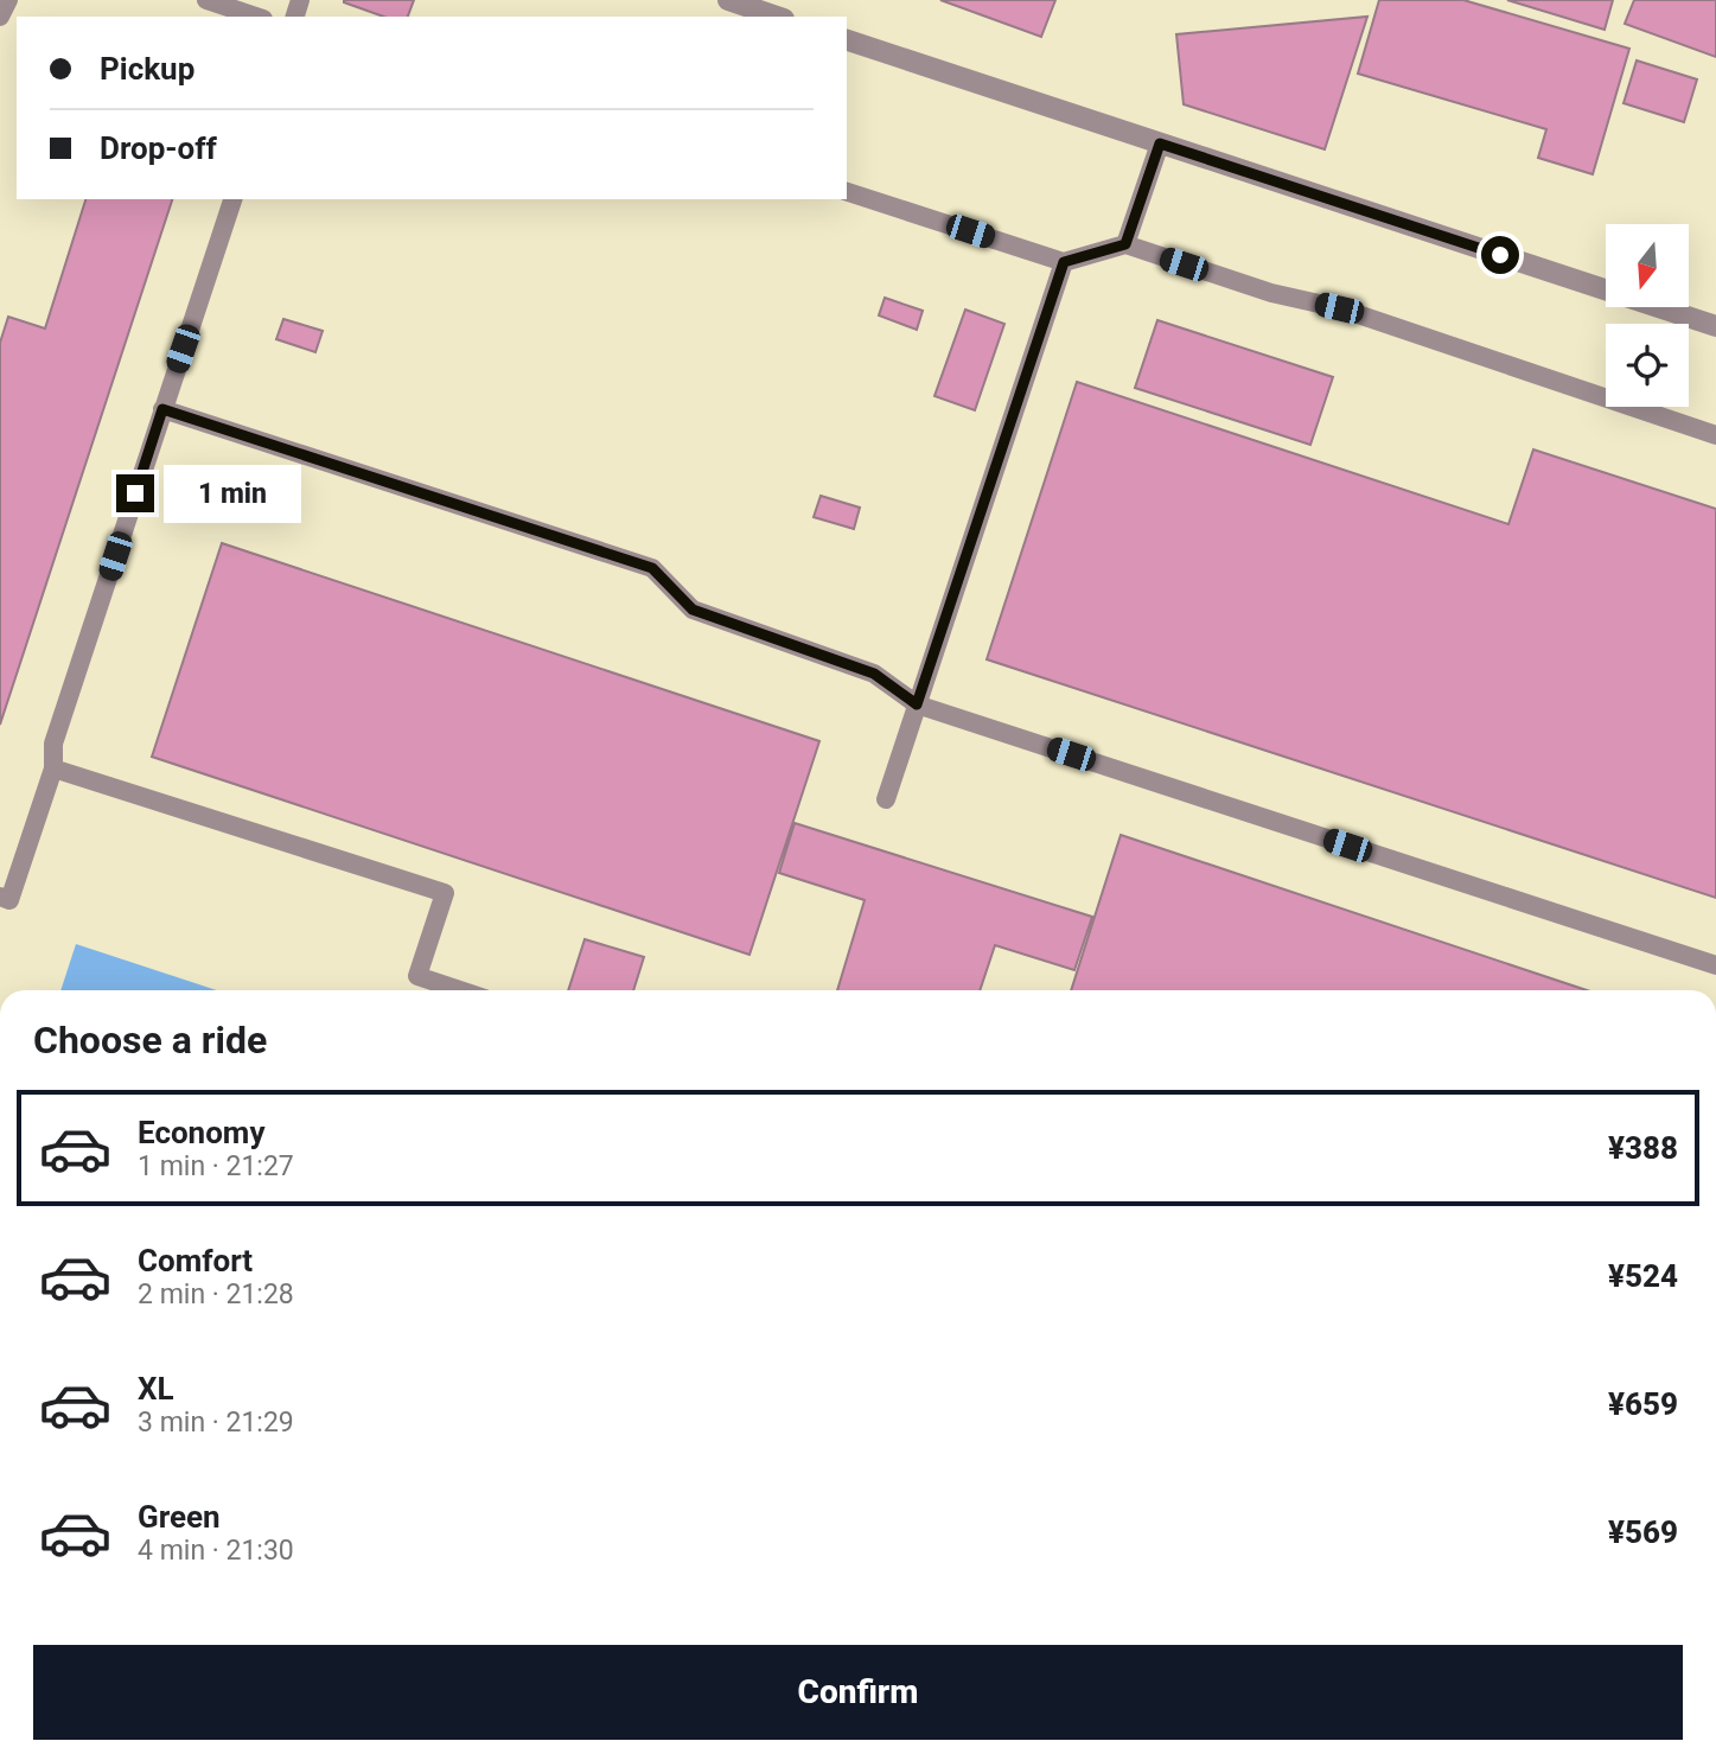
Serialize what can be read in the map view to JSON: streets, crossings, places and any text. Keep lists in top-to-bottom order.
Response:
{
  "north": "bottom",
  "page": {
    "banner": ["Pickup", "Drop-off"],
    "bubble": "1 min",
    "heading": "Choose a ride",
    "list": [
      {
        "name": "Economy",
        "note": "1 min · 21:27",
        "value": "¥388"
      },
      {
        "name": "Comfort",
        "note": "2 min · 21:28",
        "value": "¥524"
      },
      {
        "name": "XL",
        "note": "3 min · 21:29",
        "value": "¥659"
      },
      {
        "name": "Green",
        "note": "4 min · 21:30",
        "value": "¥569"
      }
    ],
    "buttons": "Confirm"
  }
}
